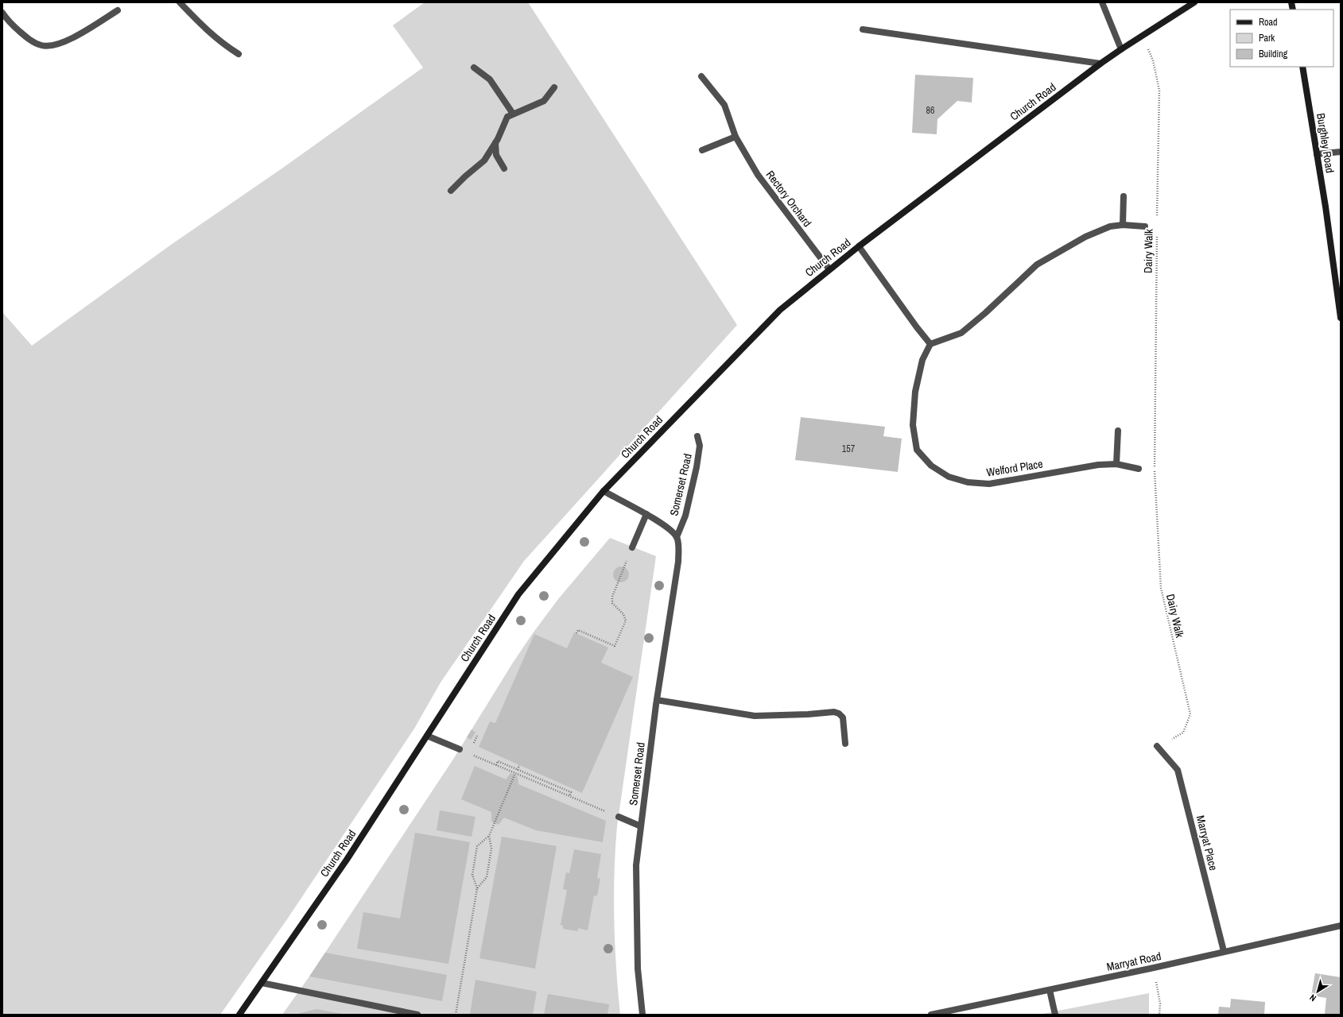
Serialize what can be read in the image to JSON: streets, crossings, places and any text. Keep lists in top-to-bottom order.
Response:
{
  "streets": {
    "street": [
      "Church Road",
      "Burghley Road",
      "Rectory Orchard",
      "Welford Place",
      "Somerset Road",
      "Marryat Place",
      "Marryat Road"
    ],
    "path": ["Dairy Walk"]
  },
  "crossings": [
    ["Church Road", "Rectory Orchard"],
    ["Church Road", "Dairy Walk"],
    ["Church Road", "Somerset Road"],
    ["Dairy Walk", "Marryat Place"],
    ["Marryat Place", "Marryat Road"]
  ],
  "house_numbers": ["86", "157"],
  "legend": ["Road", "Park", "Building"],
  "north": "bottom left"
}
